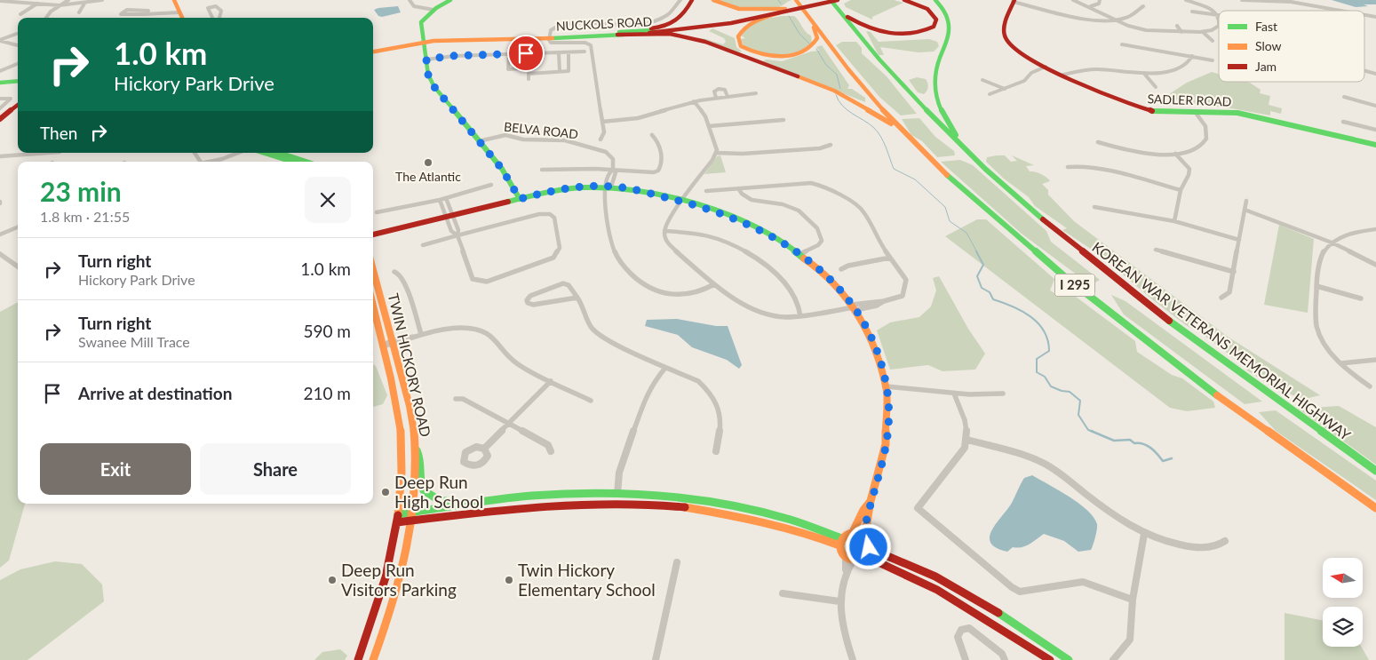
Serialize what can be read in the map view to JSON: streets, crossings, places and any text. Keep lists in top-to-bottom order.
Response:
{
  "streets": {
    "main road": [
      "NUCKOLS ROAD",
      "SADLER ROAD",
      "I 295",
      "KOREAN WAR VETERANS MEMORIAL HIGHWAY",
      "TWIN HICKORY ROAD"
    ],
    "street": ["BELVA ROAD"]
  },
  "places": [
    "The Atlantic",
    "Deep Run High School",
    "Deep Run Visitors Parking",
    "Twin Hickory Elementary School"
  ],
  "legend": ["Fast", "Slow", "Jam"],
  "north": "left",
  "page": {
    "turn": ["1.0 km", "Hickory Park Drive"],
    "then": "Then",
    "heading": ["23 min", "1.8 km · 21:55"],
    "list": [
      {
        "name": "Turn right",
        "note": "Hickory Park Drive",
        "value": "1.0 km"
      },
      {
        "name": "Turn right",
        "note": "Swanee Mill Trace",
        "value": "590 m"
      },
      {
        "name": "Arrive at destination",
        "value": "210 m"
      }
    ],
    "buttons": ["Exit", "Share"]
  }
}
